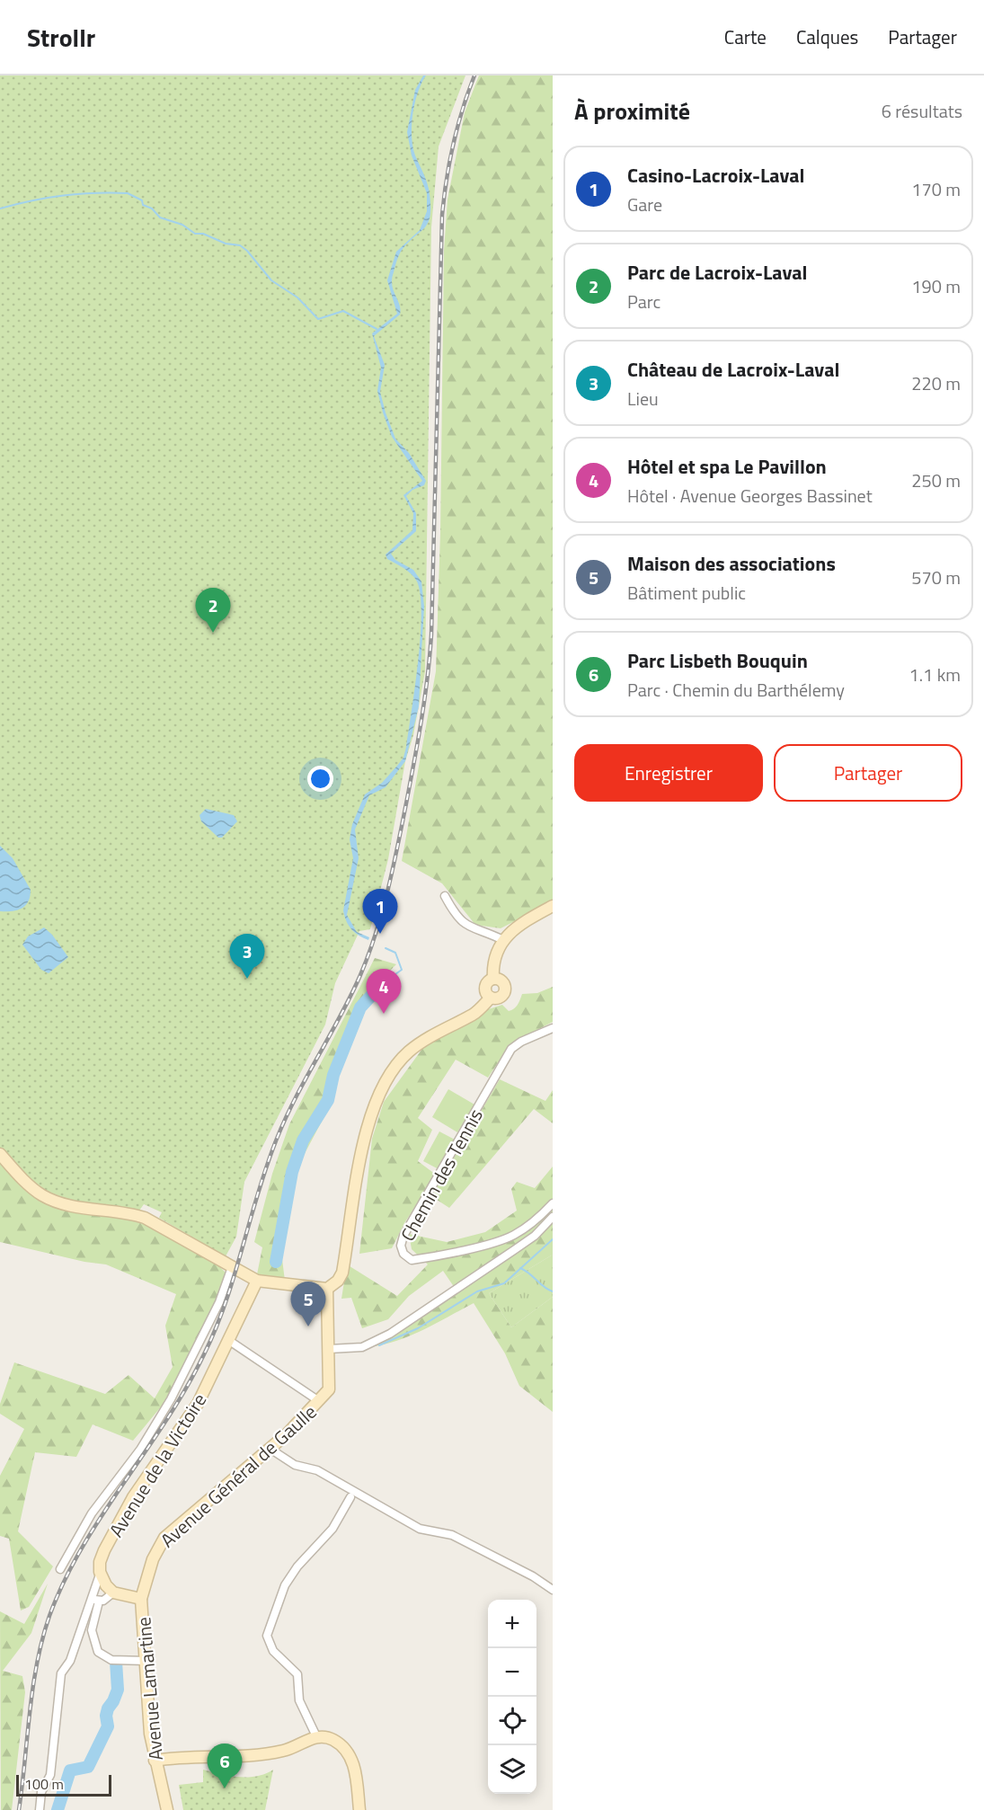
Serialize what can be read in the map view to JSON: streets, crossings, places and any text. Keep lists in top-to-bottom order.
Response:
{
  "streets": {
    "street": [
      "Chemin des Tennis",
      "Avenue de la Victoire",
      "Avenue Général de Gaulle",
      "Avenue Lamartine"
    ]
  },
  "crossings": [
    ["Avenue Général de Gaulle", "Avenue Lamartine"]
  ],
  "scale_bar": "100 m",
  "page": {
    "header": "Strollr",
    "nav": ["Carte", "Calques", "Partager"],
    "heading": ["À proximité", "6 résultats"],
    "list": [
      {
        "mark": "1",
        "name": "Casino-Lacroix-Laval",
        "note": "Gare",
        "value": "170 m"
      },
      {
        "mark": "2",
        "name": "Parc de Lacroix-Laval",
        "note": "Parc",
        "value": "190 m"
      },
      {
        "mark": "3",
        "name": "Château de Lacroix-Laval",
        "note": "Lieu",
        "value": "220 m"
      },
      {
        "mark": "4",
        "name": "Hôtel et spa Le Pavillon",
        "note": "Hôtel · Avenue Georges Bassinet",
        "value": "250 m"
      },
      {
        "mark": "5",
        "name": "Maison des associations",
        "note": "Bâtiment public",
        "value": "570 m"
      },
      {
        "mark": "6",
        "name": "Parc Lisbeth Bouquin",
        "note": "Parc · Chemin du Barthélemy",
        "value": "1.1 km"
      }
    ],
    "pins": [
      "2",
      "1",
      "3",
      "4",
      "5",
      "6"
    ],
    "buttons": ["Enregistrer", "Partager"],
    "map_buttons": ["+", "−"],
    "scale": "100 m"
  }
}
